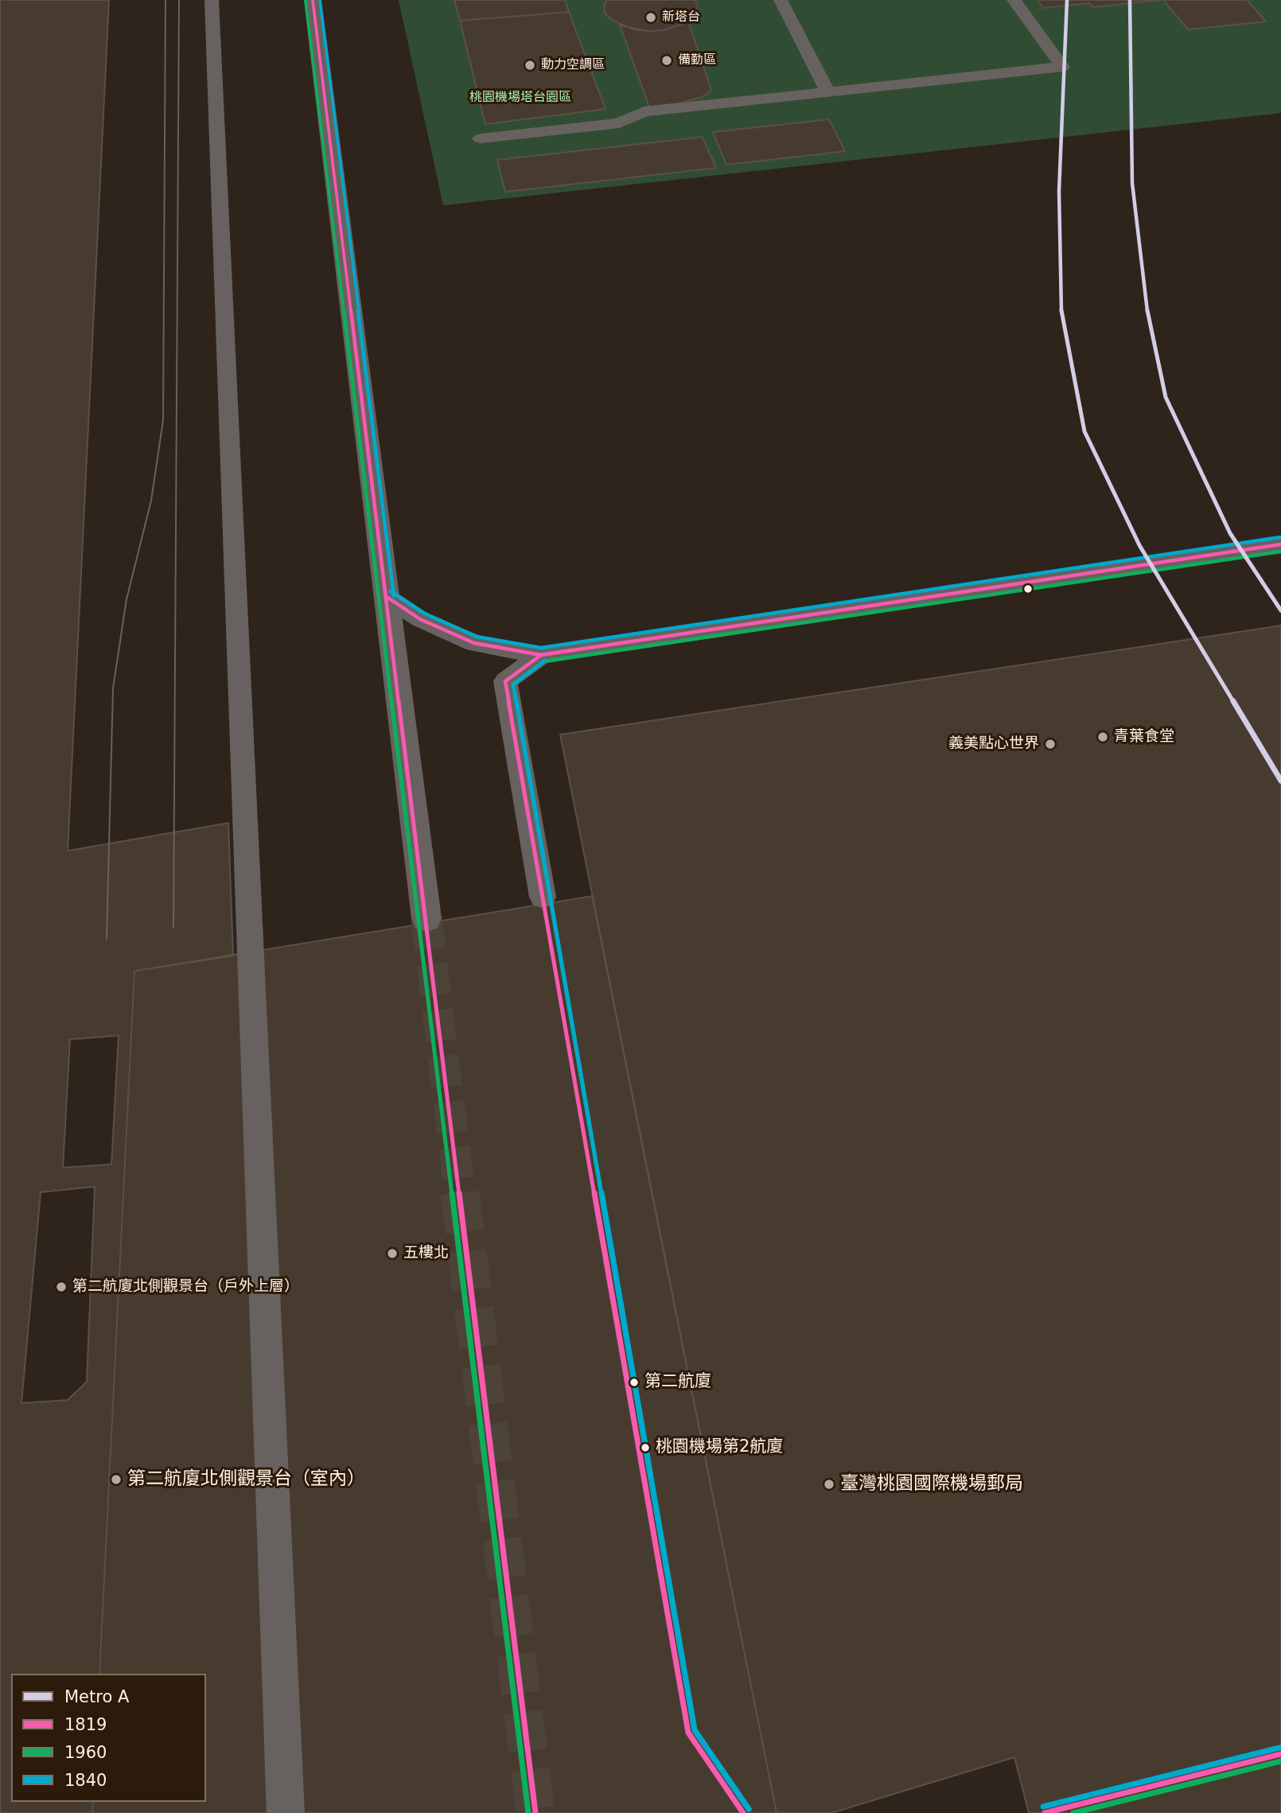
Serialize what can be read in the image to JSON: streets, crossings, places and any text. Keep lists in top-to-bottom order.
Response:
{
  "parks": ["桃園機場塔台園區"],
  "places": [
    "新塔台",
    "備勤區",
    "動力空調區",
    "青葉食堂",
    "義美點心世界",
    "五樓北",
    "第二航廈北側觀景台（戶外上層）",
    "第二航廈",
    "桃園機場第2航廈",
    "第二航廈北側觀景台（室內）",
    "臺灣桃園國際機場郵局"
  ],
  "lines": [
    "metro line A",
    "transit line 1819",
    "transit line 1840",
    "transit line 1960"
  ],
  "legend": [
    "Metro A",
    "1819",
    "1960",
    "1840"
  ]
}
